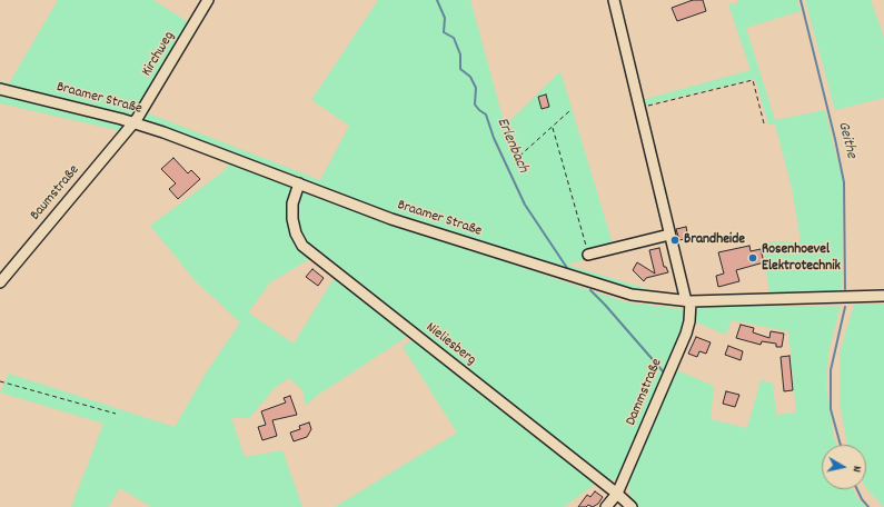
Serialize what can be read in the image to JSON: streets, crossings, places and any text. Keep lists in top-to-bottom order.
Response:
{
  "streets": {
    "street": [
      "Kirchweg",
      "Braamer Straße",
      "Baumstraße",
      "Nieliesberg",
      "Dammstraße"
    ]
  },
  "crossings": [
    ["Kirchweg", "Braamer Straße"],
    ["Kirchweg", "Baumstraße"],
    ["Braamer Straße", "Baumstraße"],
    ["Braamer Straße", "Nieliesberg"],
    ["Braamer Straße", "Dammstraße"],
    ["Nieliesberg", "Dammstraße"]
  ],
  "water": ["Geithe", "Erlenbach"],
  "places": ["Brandheide", "Rosenhoevel Elektrotechnik"],
  "north": "right"
}
